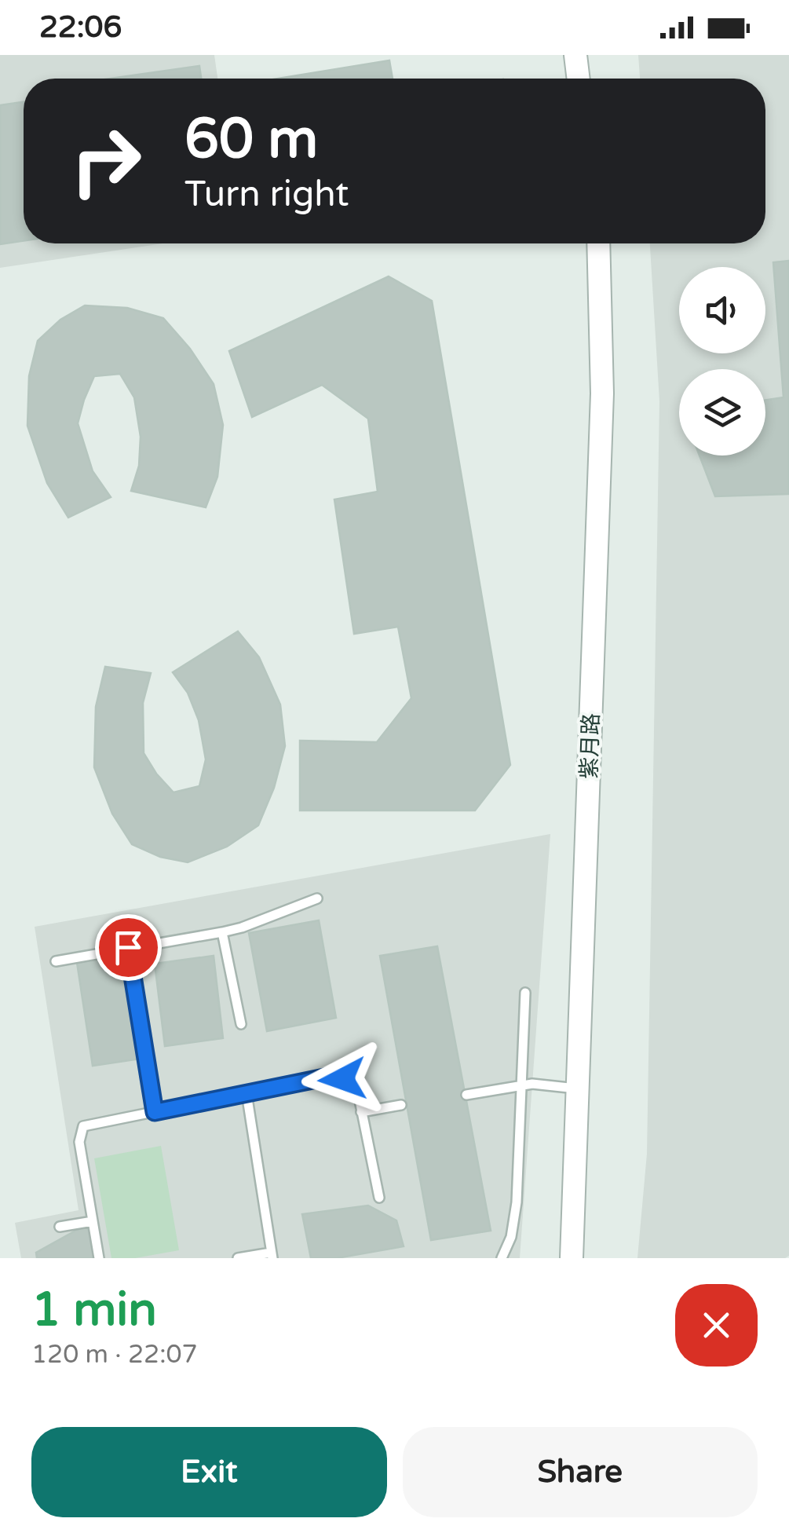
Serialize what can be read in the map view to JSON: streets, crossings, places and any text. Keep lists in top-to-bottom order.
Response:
{
  "streets": {
    "street": ["紫月路"]
  },
  "page": {
    "status": "22:06",
    "turn": ["60 m", "Turn right"],
    "heading": ["1 min", "120 m · 22:07"],
    "buttons": ["Exit", "Share"]
  }
}
